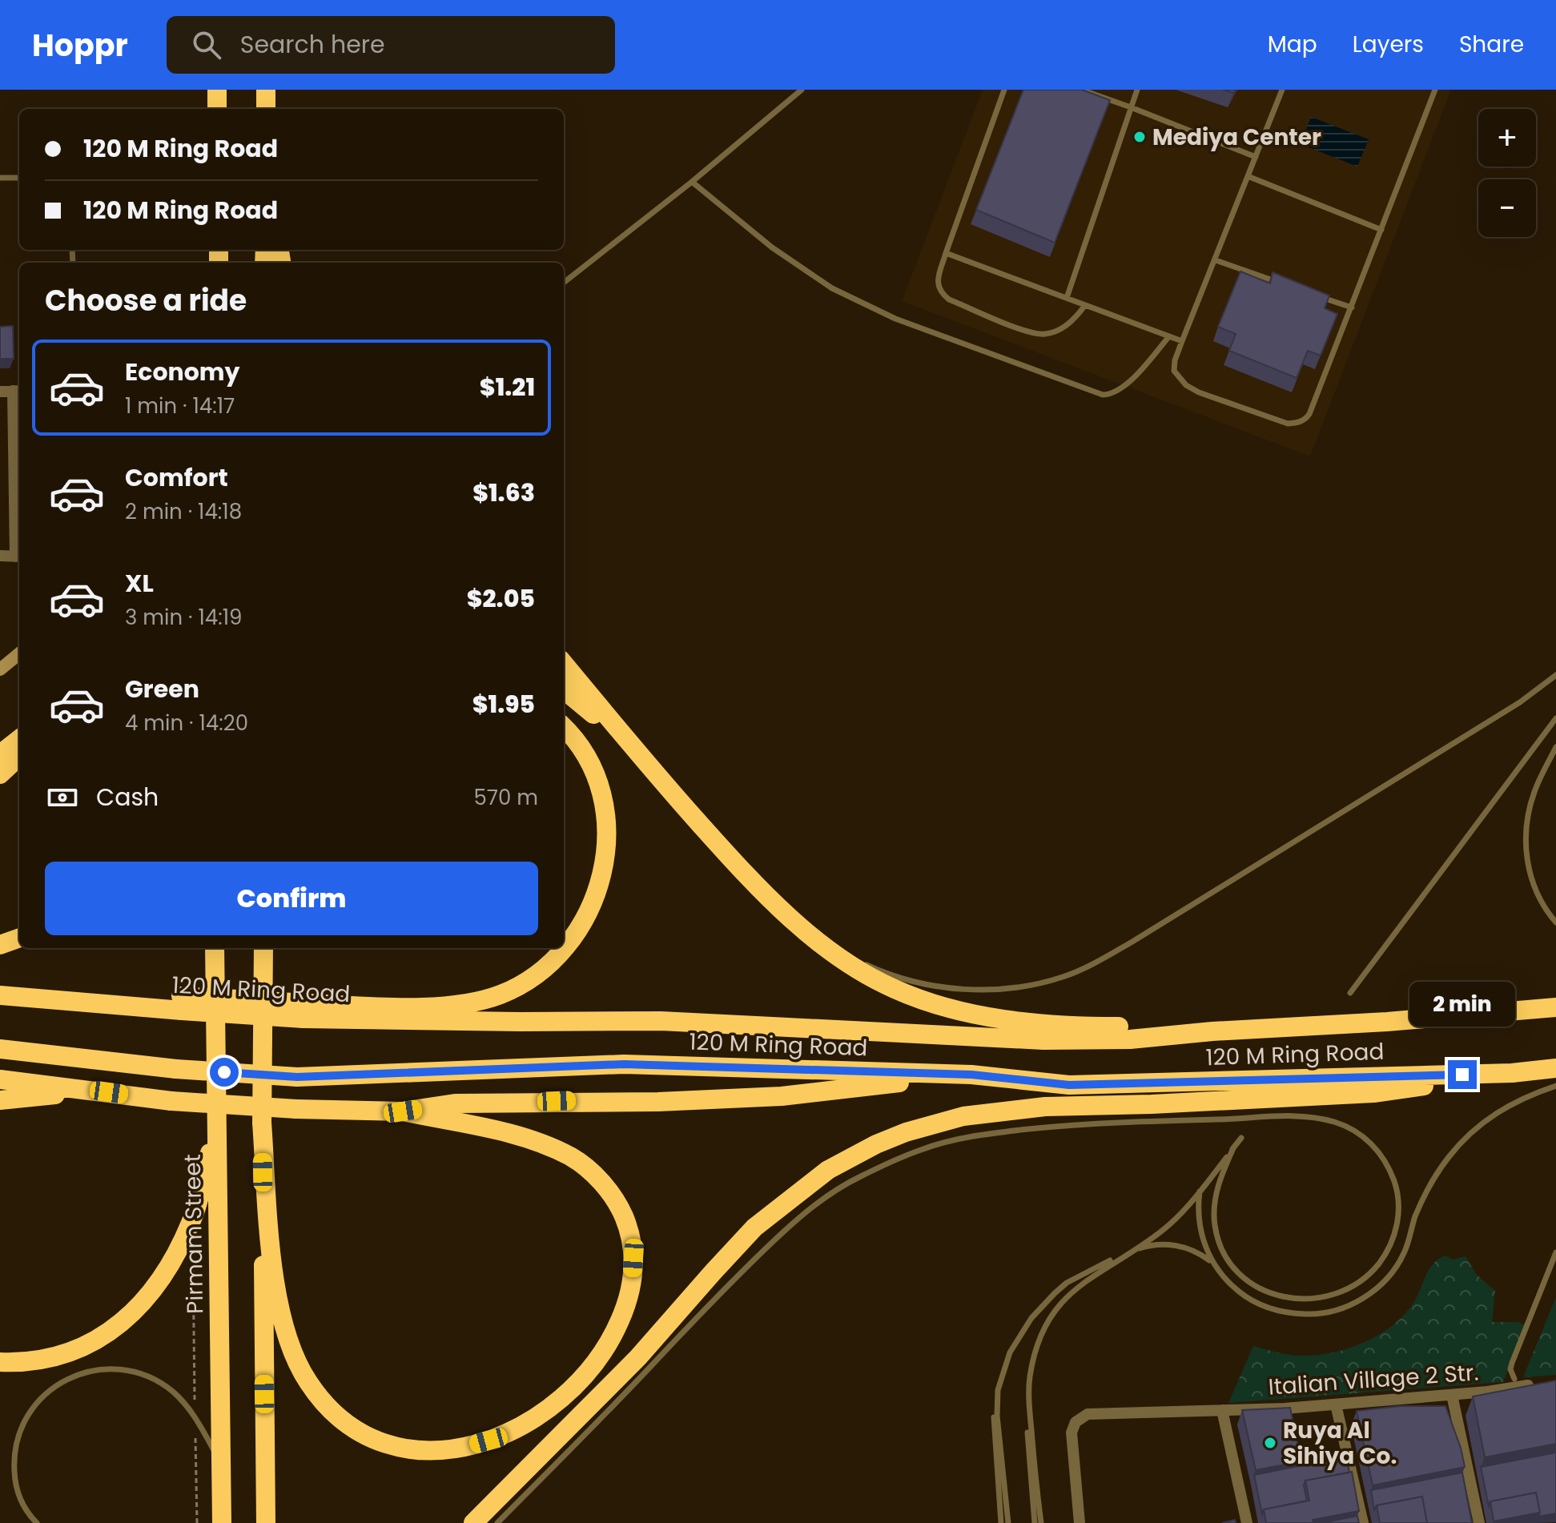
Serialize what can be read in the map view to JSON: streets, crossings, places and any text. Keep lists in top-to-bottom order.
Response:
{
  "streets": {
    "highway": ["120 M Ring Road", "Pirmam Street"],
    "street": ["Italian Village 2 Str."]
  },
  "places": ["Mediya Center", "Ruya Al Sihiya Co."],
  "page": {
    "header": "Hoppr",
    "search": "Search here",
    "nav": ["Map", "Layers", "Share"],
    "map_buttons": ["+", "−"],
    "banner": ["120 M Ring Road", "120 M Ring Road"],
    "heading": "Choose a ride",
    "list": [
      {
        "name": "Economy",
        "note": "1 min · 14:17",
        "value": "$1.21"
      },
      {
        "name": "Comfort",
        "note": "2 min · 14:18",
        "value": "$1.63"
      },
      {
        "name": "XL",
        "note": "3 min · 14:19",
        "value": "$2.05"
      },
      {
        "name": "Green",
        "note": "4 min · 14:20",
        "value": "$1.95"
      }
    ],
    "pay": ["Cash", "570 m"],
    "buttons": "Confirm",
    "bubble": "2 min"
  }
}
